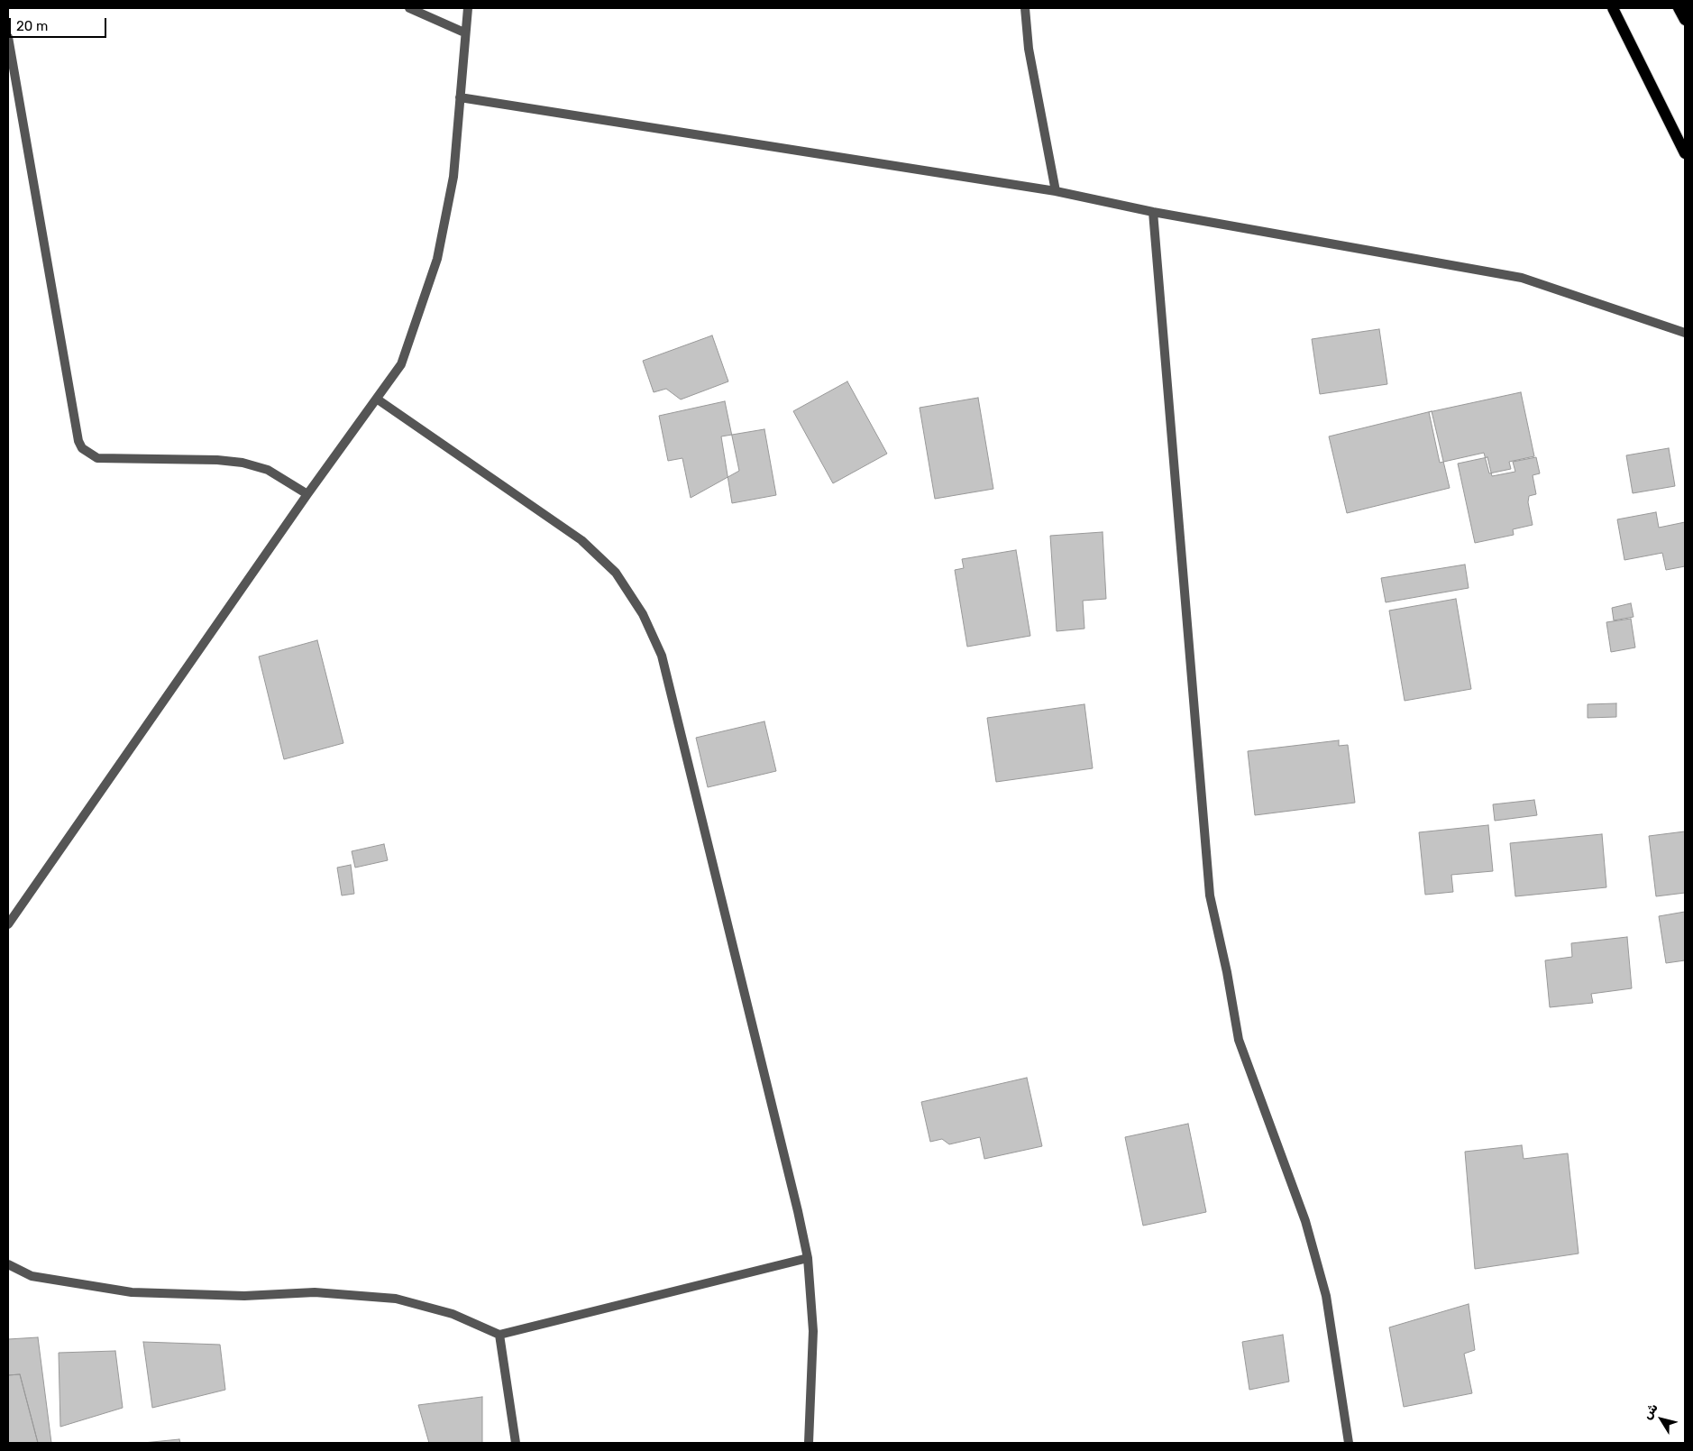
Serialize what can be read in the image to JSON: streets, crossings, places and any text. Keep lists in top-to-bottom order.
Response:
{
  "scale_bar": "20 m",
  "north": "top left"
}
